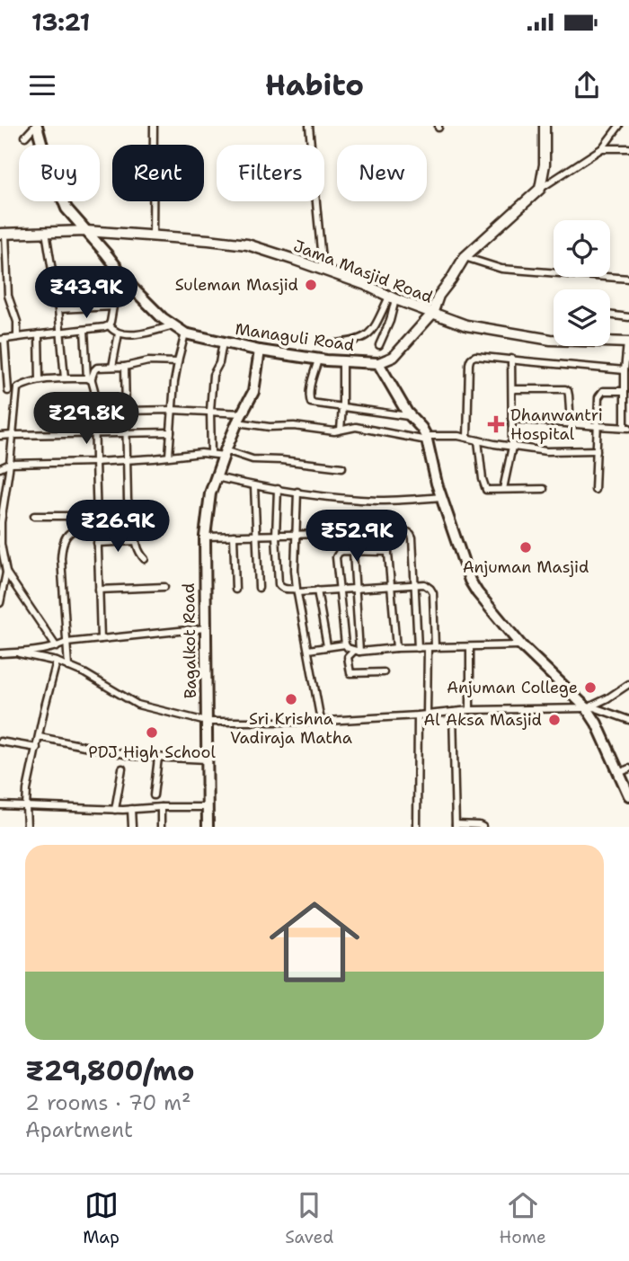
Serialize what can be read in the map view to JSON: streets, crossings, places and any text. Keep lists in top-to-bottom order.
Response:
{
  "streets": {
    "main road": ["Managuli Road", "Bagalkot Road"],
    "street": ["Jama Masjid Road"]
  },
  "crossings": [
    ["Jama Masjid Road", "Managuli Road"],
    ["Managuli Road", "Bagalkot Road"]
  ],
  "places": {
    "other": [
      "Suleman Masjid",
      "Anjuman Masjid",
      "Anjuman College",
      "Sri Krishna Vadiraja Matha",
      "Al Aksa Masjid",
      "PDJ High School"
    ],
    "health": ["Dhanwantri Hospital"]
  },
  "page": {
    "status": "13:21",
    "header": "Habito",
    "chip": [
      "Buy",
      "Rent",
      "Filters",
      "New"
    ],
    "price": [
      "₹43.9K",
      "₹29.8K",
      "₹26.9K",
      "₹52.9K"
    ],
    "list": [
      {
        "name": "₹29,800/mo",
        "note": "2 rooms · 70 m² · Apartment"
      }
    ],
    "tabs": ["Map", "Saved", "Home"]
  }
}
